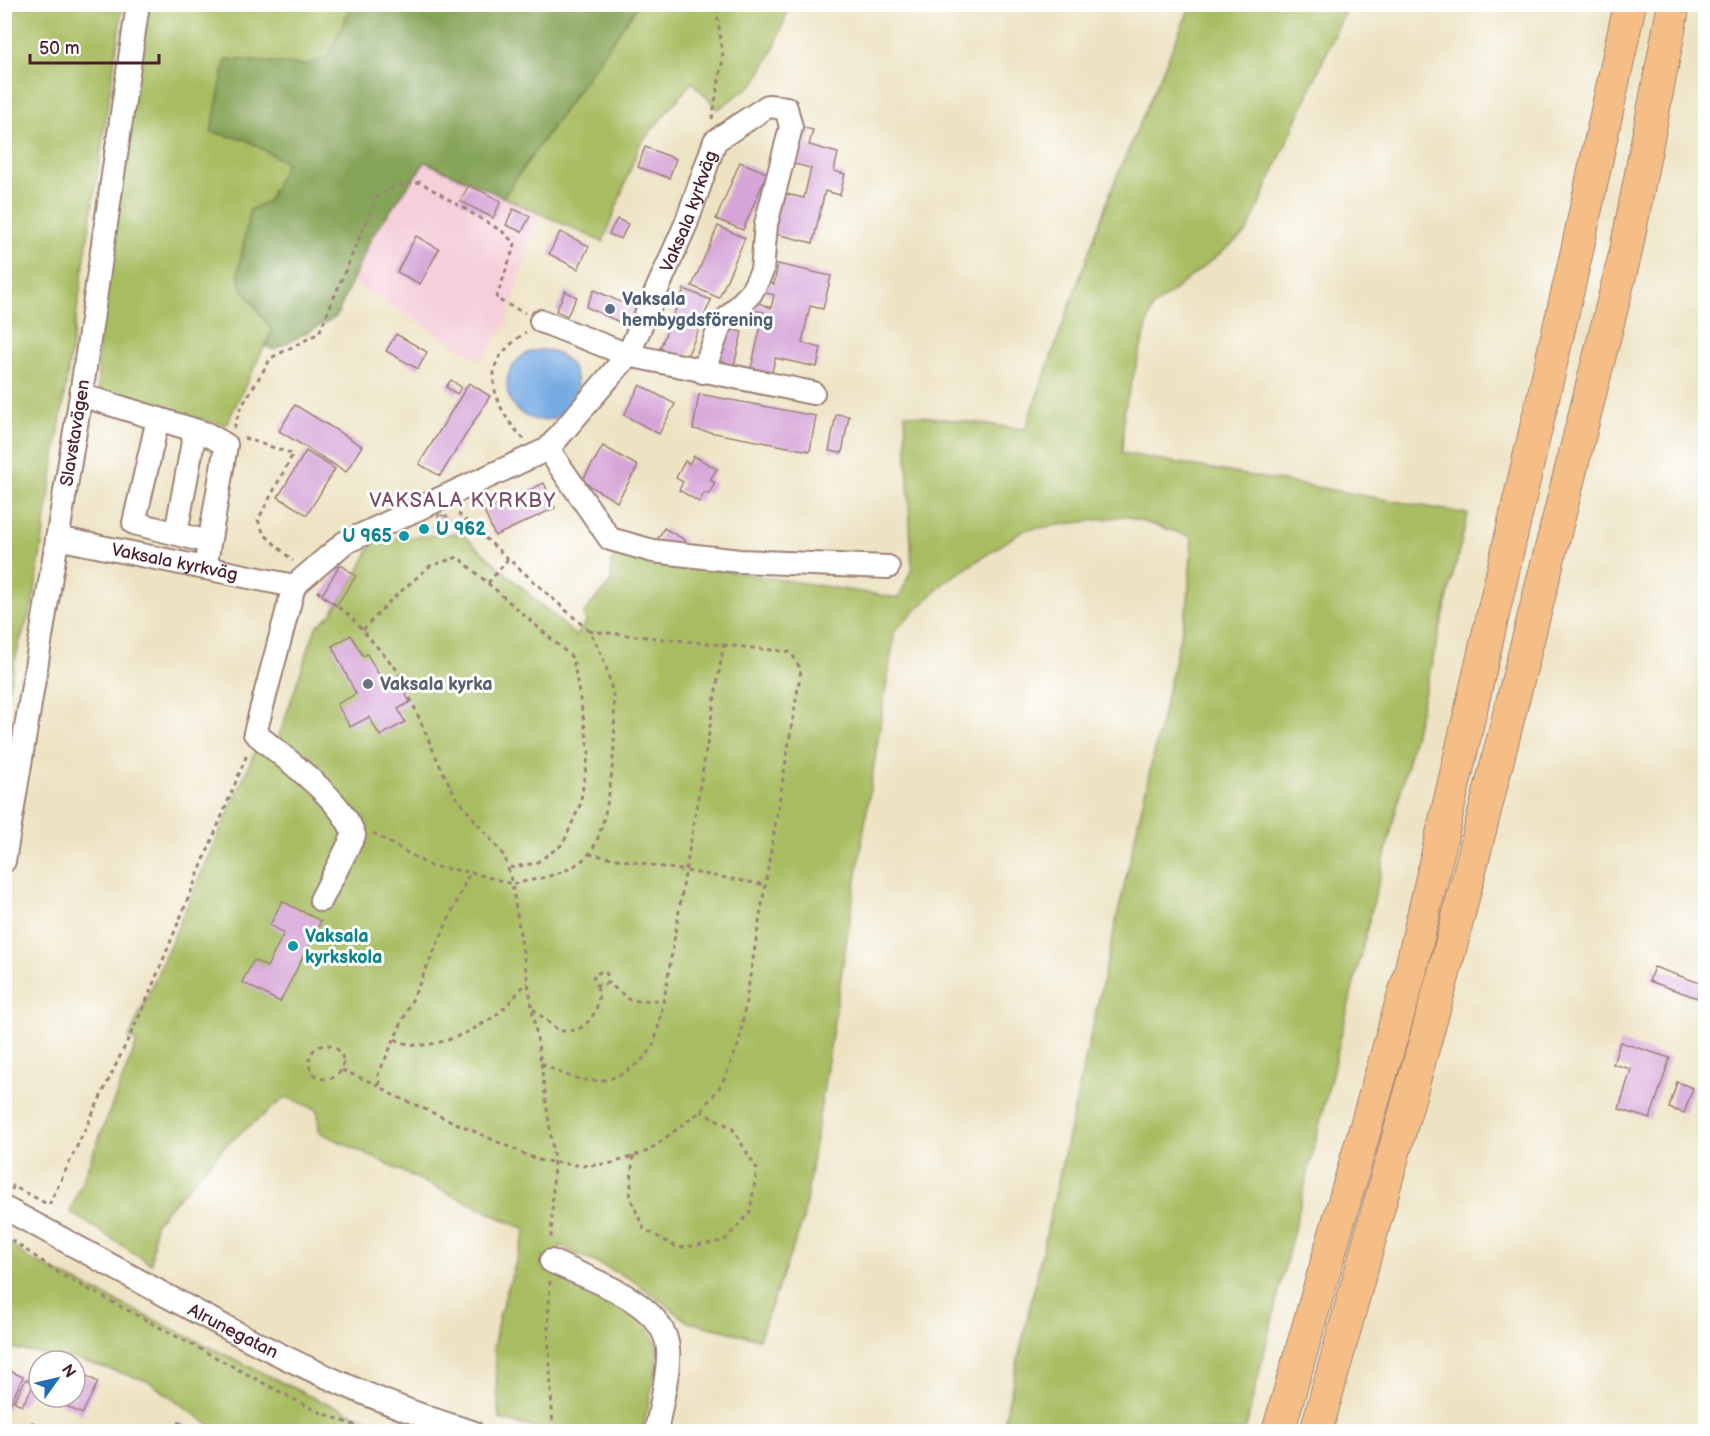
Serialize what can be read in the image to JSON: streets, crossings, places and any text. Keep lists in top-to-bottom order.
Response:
{
  "streets": {
    "street": ["Vaksala kyrkväg", "Slavstavägen", "Alrunegatan"]
  },
  "crossings": [
    ["Vaksala kyrkväg", "Slavstavägen"]
  ],
  "districts": ["VAKSALA KYRKBY"],
  "places": [
    "Vaksala hembygdsförening",
    "U 962",
    "U 965",
    "Vaksala kyrka",
    "Vaksala kyrkskola"
  ],
  "scale_bar": "50 m",
  "north": "top right"
}
